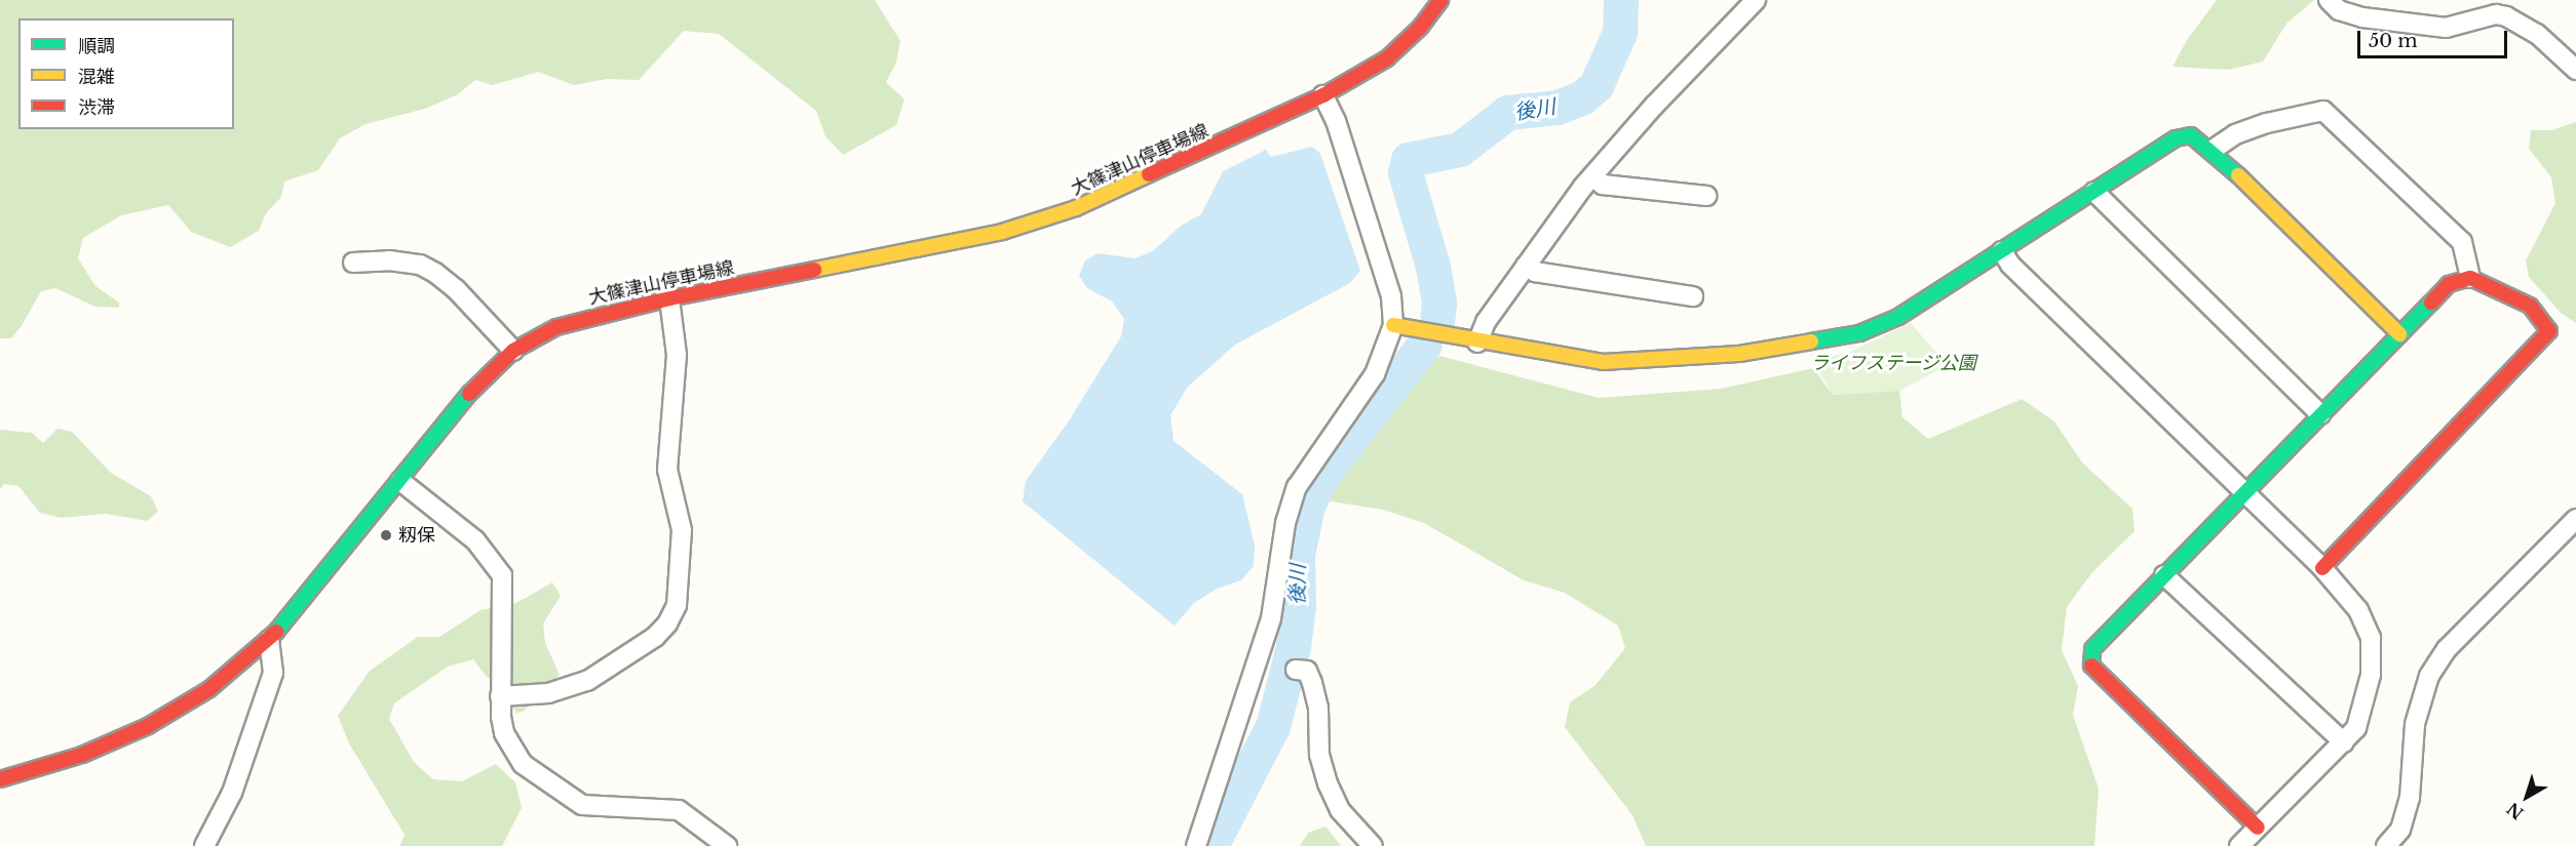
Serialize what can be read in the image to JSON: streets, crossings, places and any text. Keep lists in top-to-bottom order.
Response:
{
  "streets": {
    "street": ["大篠津山停車場線"]
  },
  "water": ["後川"],
  "parks": ["ライフステージ公園"],
  "places": ["籾保"],
  "legend": ["順調", "混雑", "渋滞"],
  "scale_bar": "50 m",
  "north": "bottom left"
}
